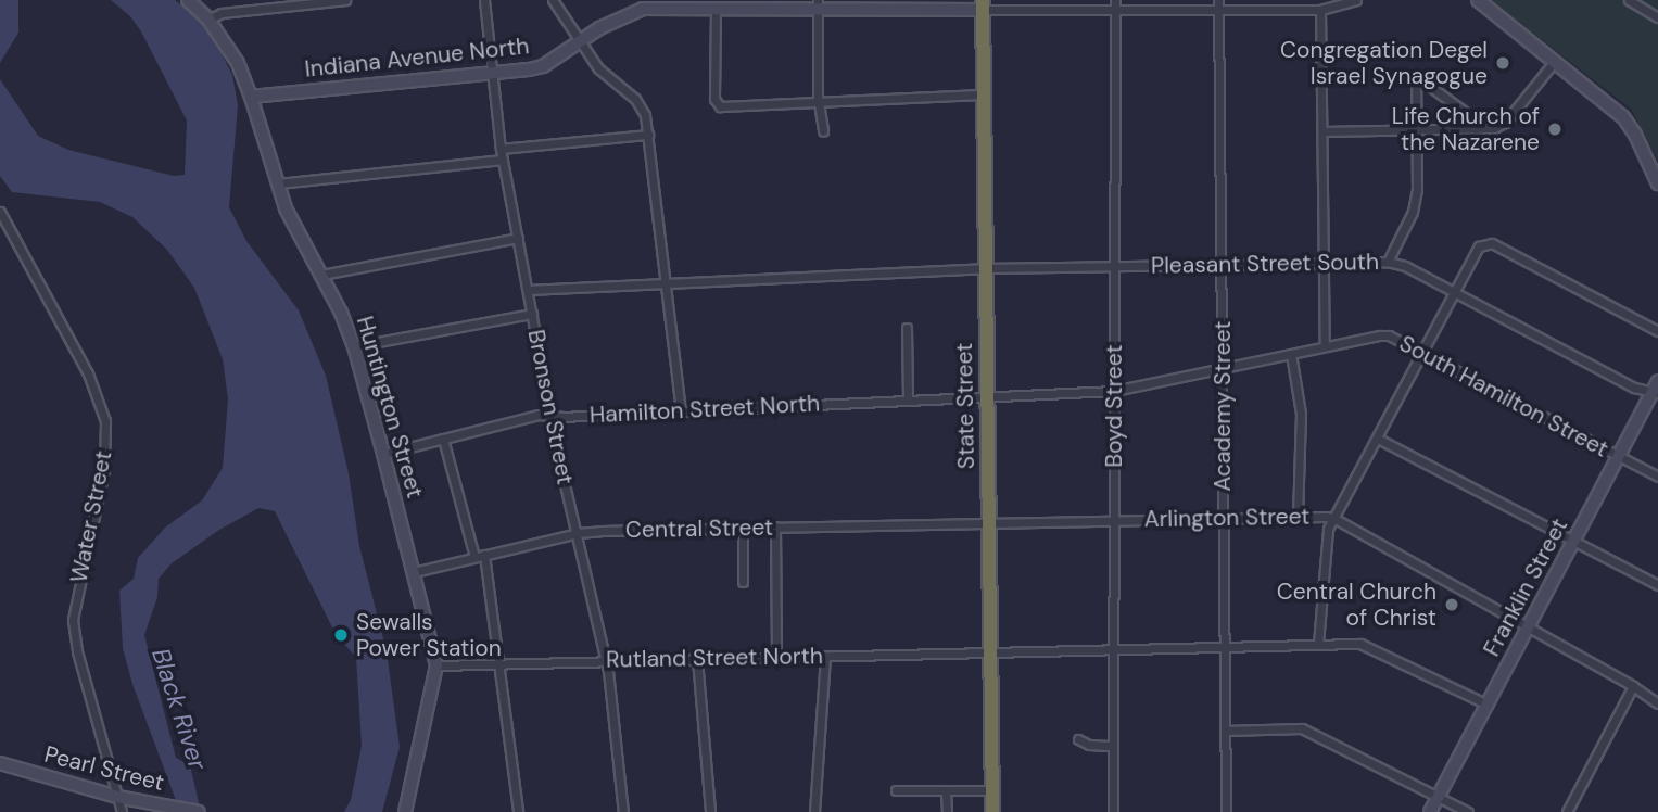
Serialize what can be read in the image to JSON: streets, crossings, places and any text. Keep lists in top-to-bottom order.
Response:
{
  "streets": {
    "highway": ["State Street"],
    "street": [
      "Indiana Avenue North",
      "Pleasant Street South",
      "South Hamilton Street",
      "Boyd Street",
      "Academy Street",
      "Huntington Street",
      "Bronson Street",
      "Hamilton Street North",
      "Water Street",
      "Arlington Street",
      "Central Street",
      "Franklin Street",
      "Rutland Street North",
      "Pearl Street"
    ]
  },
  "crossings": [
    ["Indiana Avenue North", "State Street"],
    ["Indiana Avenue North", "Huntington Street"],
    ["Indiana Avenue North", "Bronson Street"],
    ["Pleasant Street South", "State Street"],
    ["Pleasant Street South", "Boyd Street"],
    ["Pleasant Street South", "Academy Street"],
    ["Pleasant Street South", "Bronson Street"],
    ["Pleasant Street South", "Franklin Street"],
    ["South Hamilton Street", "State Street"],
    ["South Hamilton Street", "Boyd Street"],
    ["South Hamilton Street", "Academy Street"],
    ["South Hamilton Street", "Hamilton Street North"],
    ["South Hamilton Street", "Franklin Street"],
    ["State Street", "Hamilton Street North"],
    ["State Street", "Arlington Street"],
    ["State Street", "Central Street"],
    ["State Street", "Rutland Street North"],
    ["Boyd Street", "Arlington Street"],
    ["Boyd Street", "Rutland Street North"],
    ["Academy Street", "Arlington Street"],
    ["Academy Street", "Rutland Street North"],
    ["Huntington Street", "Hamilton Street North"],
    ["Huntington Street", "Central Street"],
    ["Huntington Street", "Rutland Street North"],
    ["Bronson Street", "Hamilton Street North"],
    ["Bronson Street", "Central Street"],
    ["Bronson Street", "Rutland Street North"],
    ["Water Street", "Pearl Street"],
    ["Arlington Street", "Central Street"],
    ["Arlington Street", "Franklin Street"],
    ["Franklin Street", "Rutland Street North"]
  ],
  "water": ["Black River"],
  "places": [
    "Congregation Degel Israel Synagogue",
    "Life Church of the Nazarene",
    "Central Church of Christ",
    "Sewalls Power Station"
  ]
}
